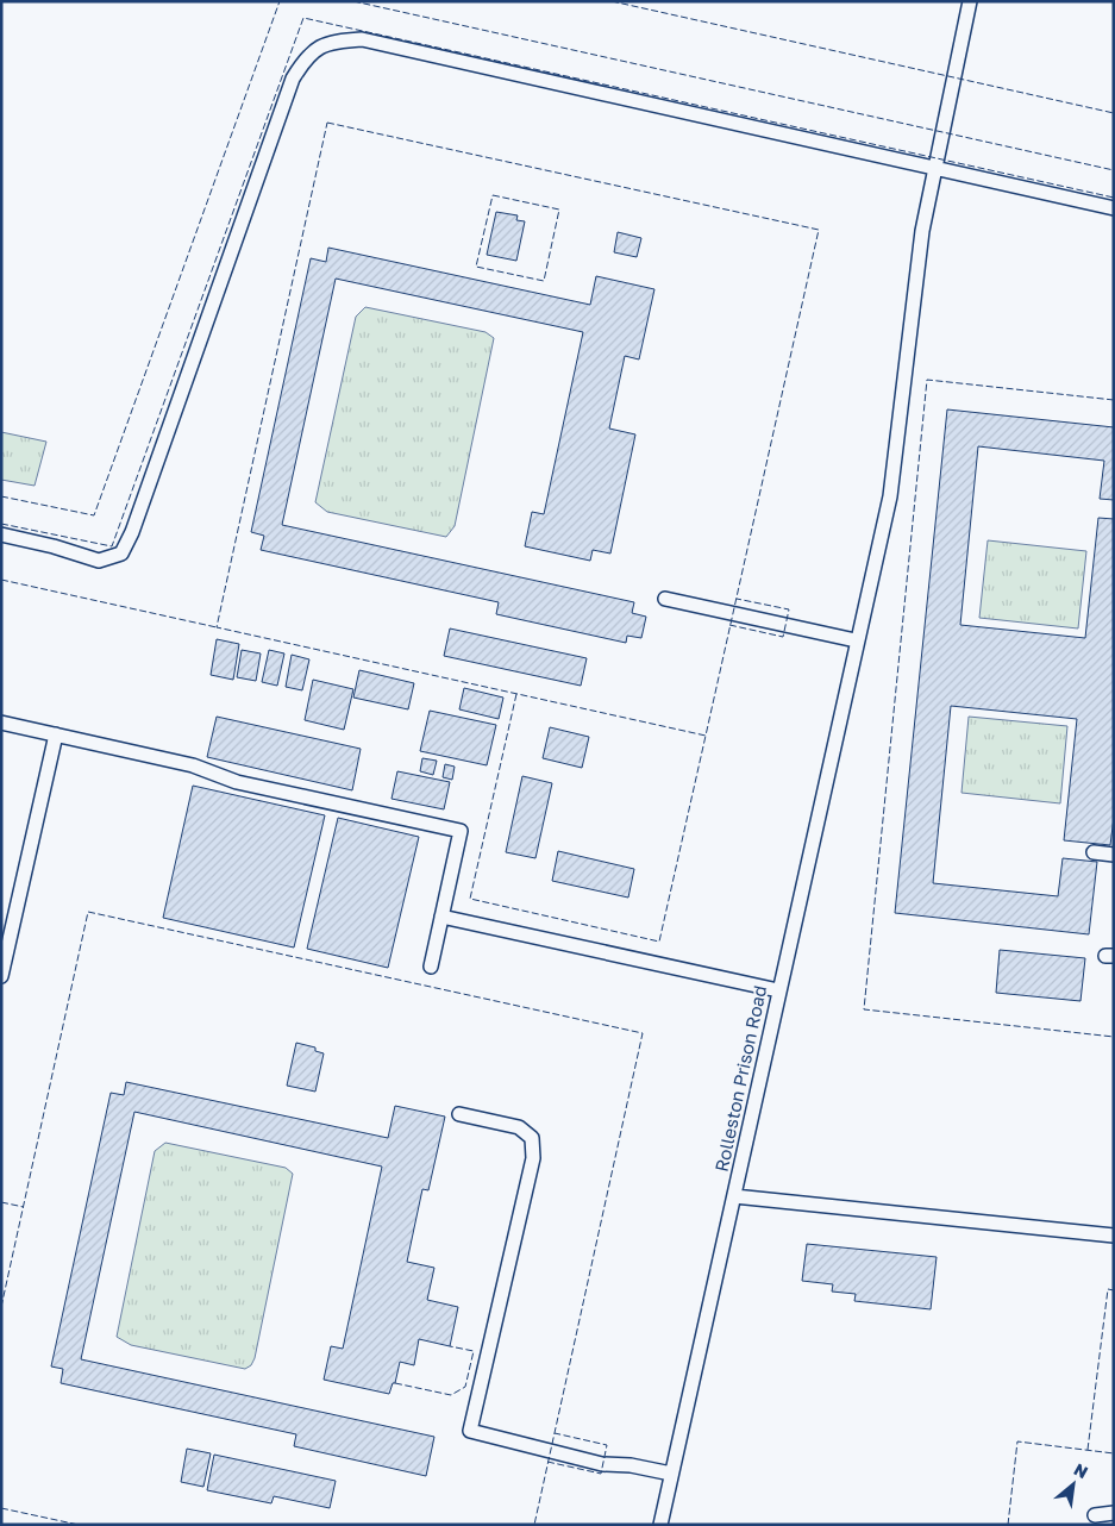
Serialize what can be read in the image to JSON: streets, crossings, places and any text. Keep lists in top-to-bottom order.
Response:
{
  "streets": {
    "lane": ["Rolleston Prison Road"]
  },
  "north": "top right"
}
